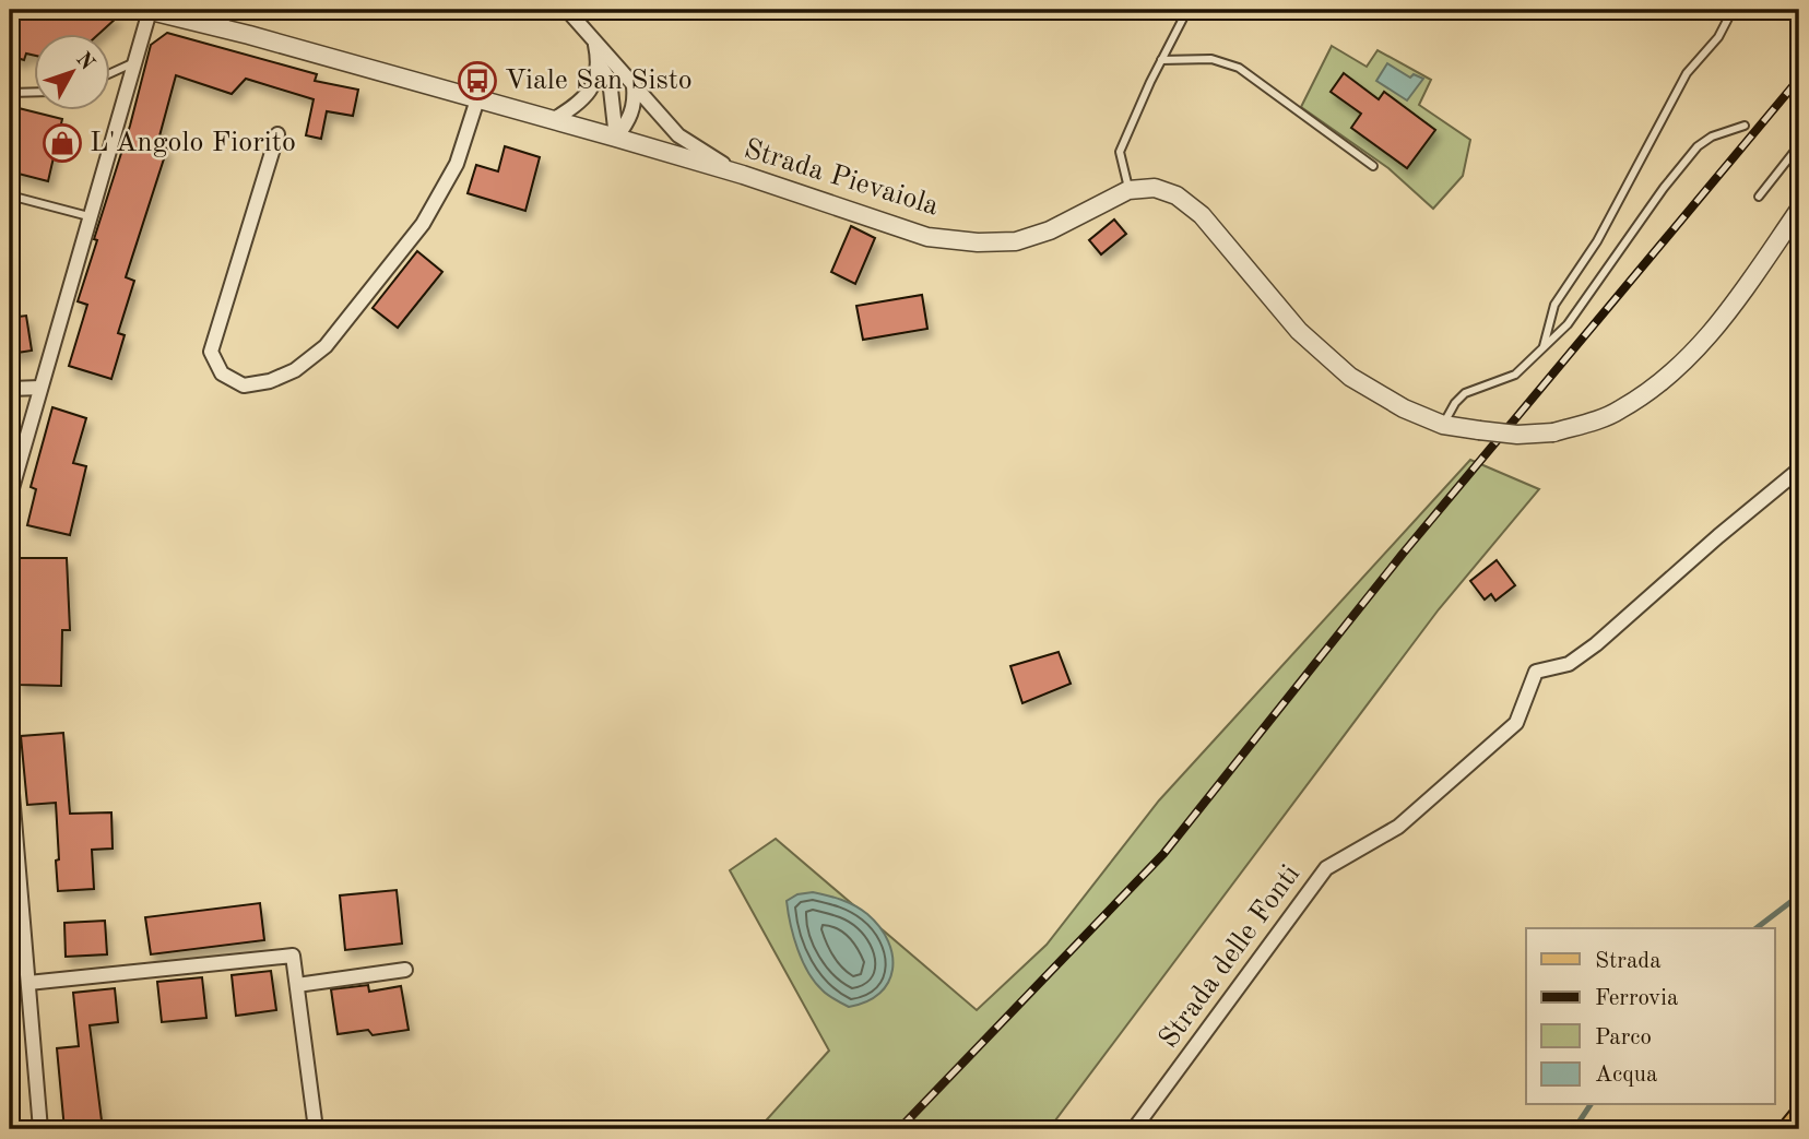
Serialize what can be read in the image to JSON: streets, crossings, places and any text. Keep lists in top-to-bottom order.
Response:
{
  "streets": {
    "street": ["Strada Pievaiola", "Strada delle Fonti"]
  },
  "places": {
    "bus stop": ["Viale San Sisto"],
    "shop": ["L'Angolo Fiorito"]
  },
  "legend": [
    "Strada",
    "Ferrovia",
    "Parco",
    "Acqua"
  ],
  "north": "top right"
}
